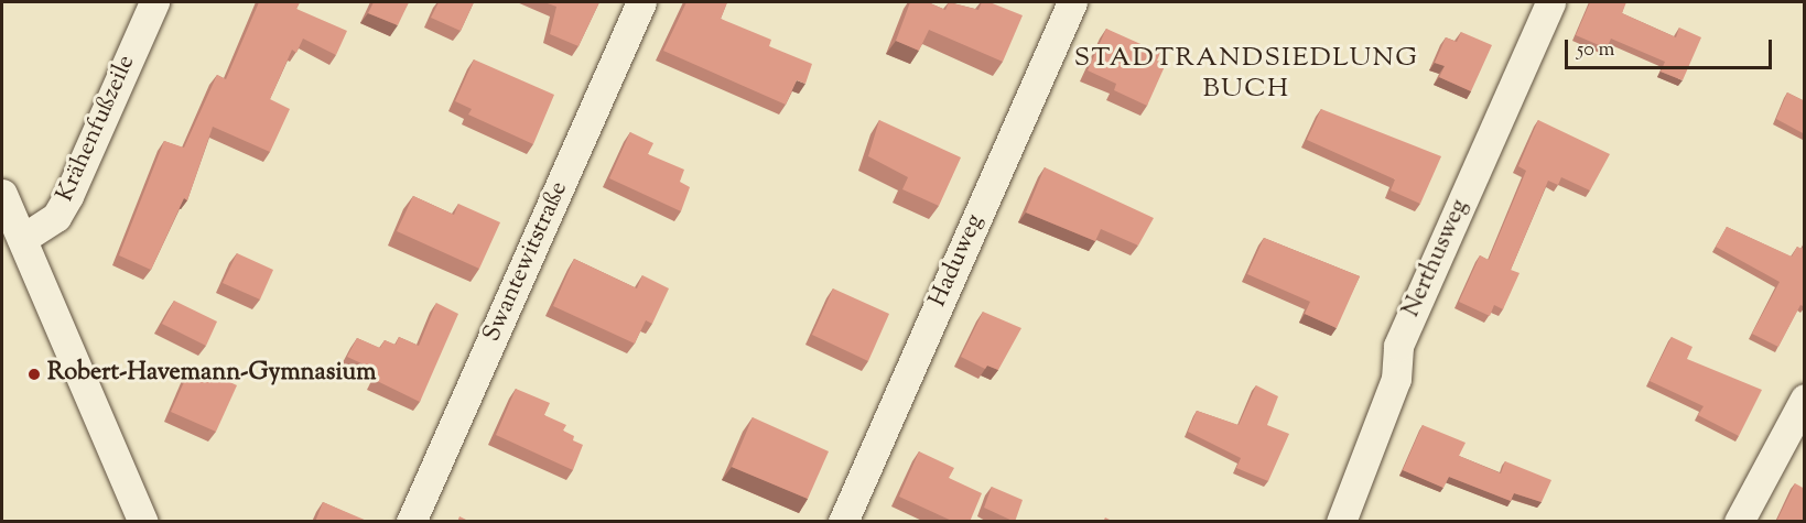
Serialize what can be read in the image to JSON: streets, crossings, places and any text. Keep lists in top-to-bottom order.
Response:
{
  "streets": {
    "street": [
      "Krähenfußzeile",
      "Nerthusweg",
      "Haduweg",
      "Swantewitstraße"
    ]
  },
  "districts": ["STADTRANDSIEDLUNG BUCH"],
  "places": ["Robert-Havemann-Gymnasium"],
  "scale_bar": "50 m"
}
